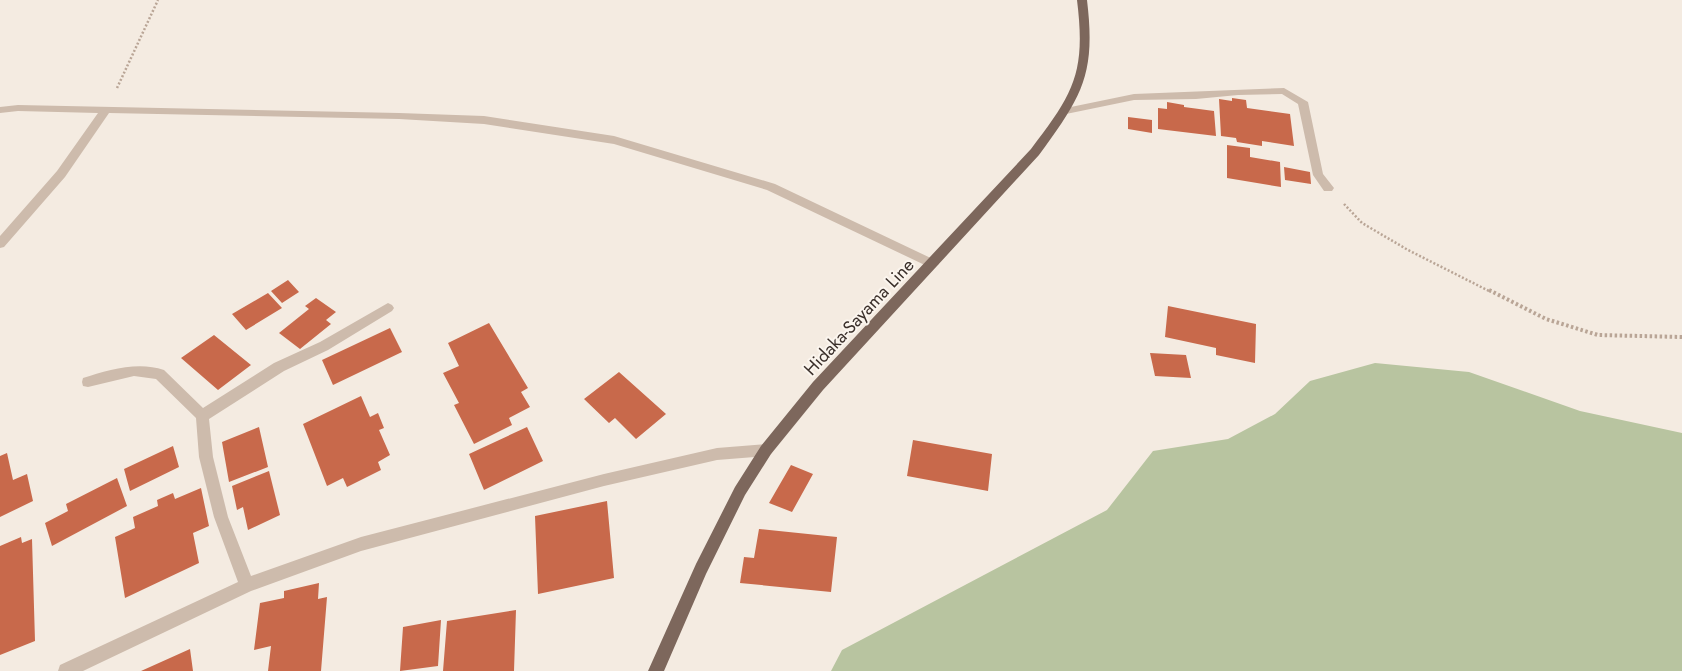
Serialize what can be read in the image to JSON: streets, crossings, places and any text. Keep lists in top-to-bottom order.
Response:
{
  "streets": {
    "main road": ["Hidaka-Sayama Line"]
  }
}
